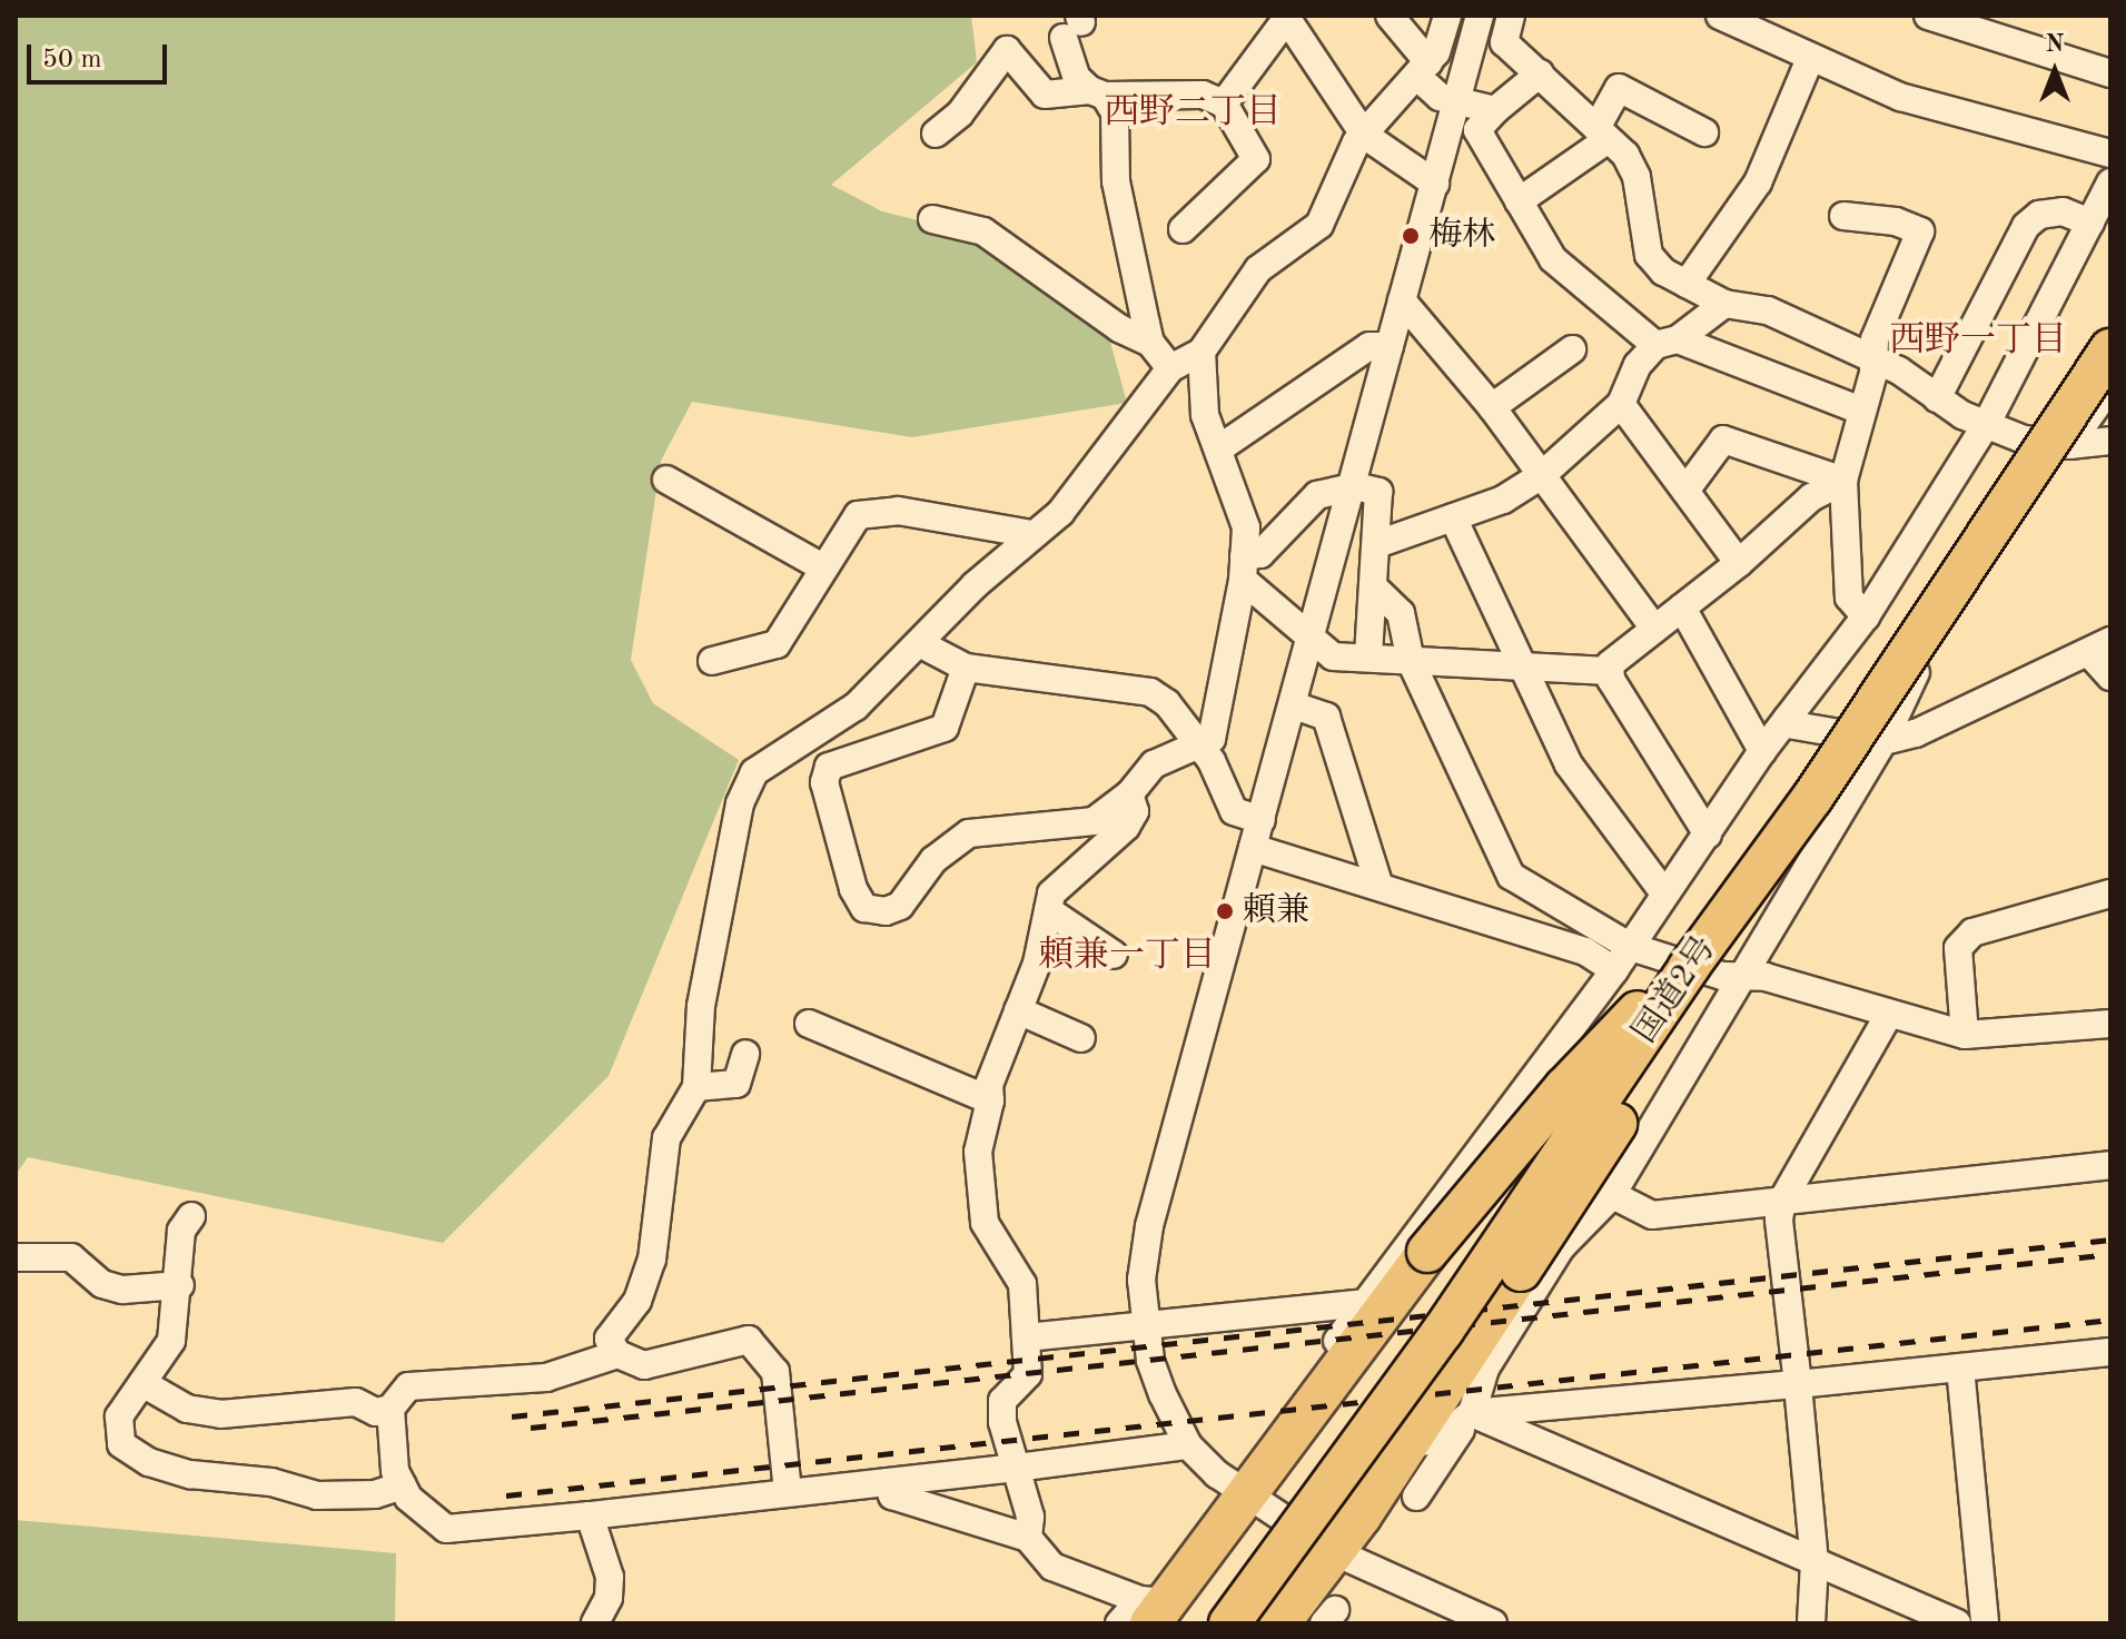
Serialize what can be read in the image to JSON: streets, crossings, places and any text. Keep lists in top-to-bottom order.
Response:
{
  "streets": {
    "highway": ["国道2号"]
  },
  "districts": ["西野二丁目", "西野一丁目", "頼兼一丁目"],
  "places": ["梅林", "頼兼"],
  "scale_bar": "50 m",
  "north": "top"
}
